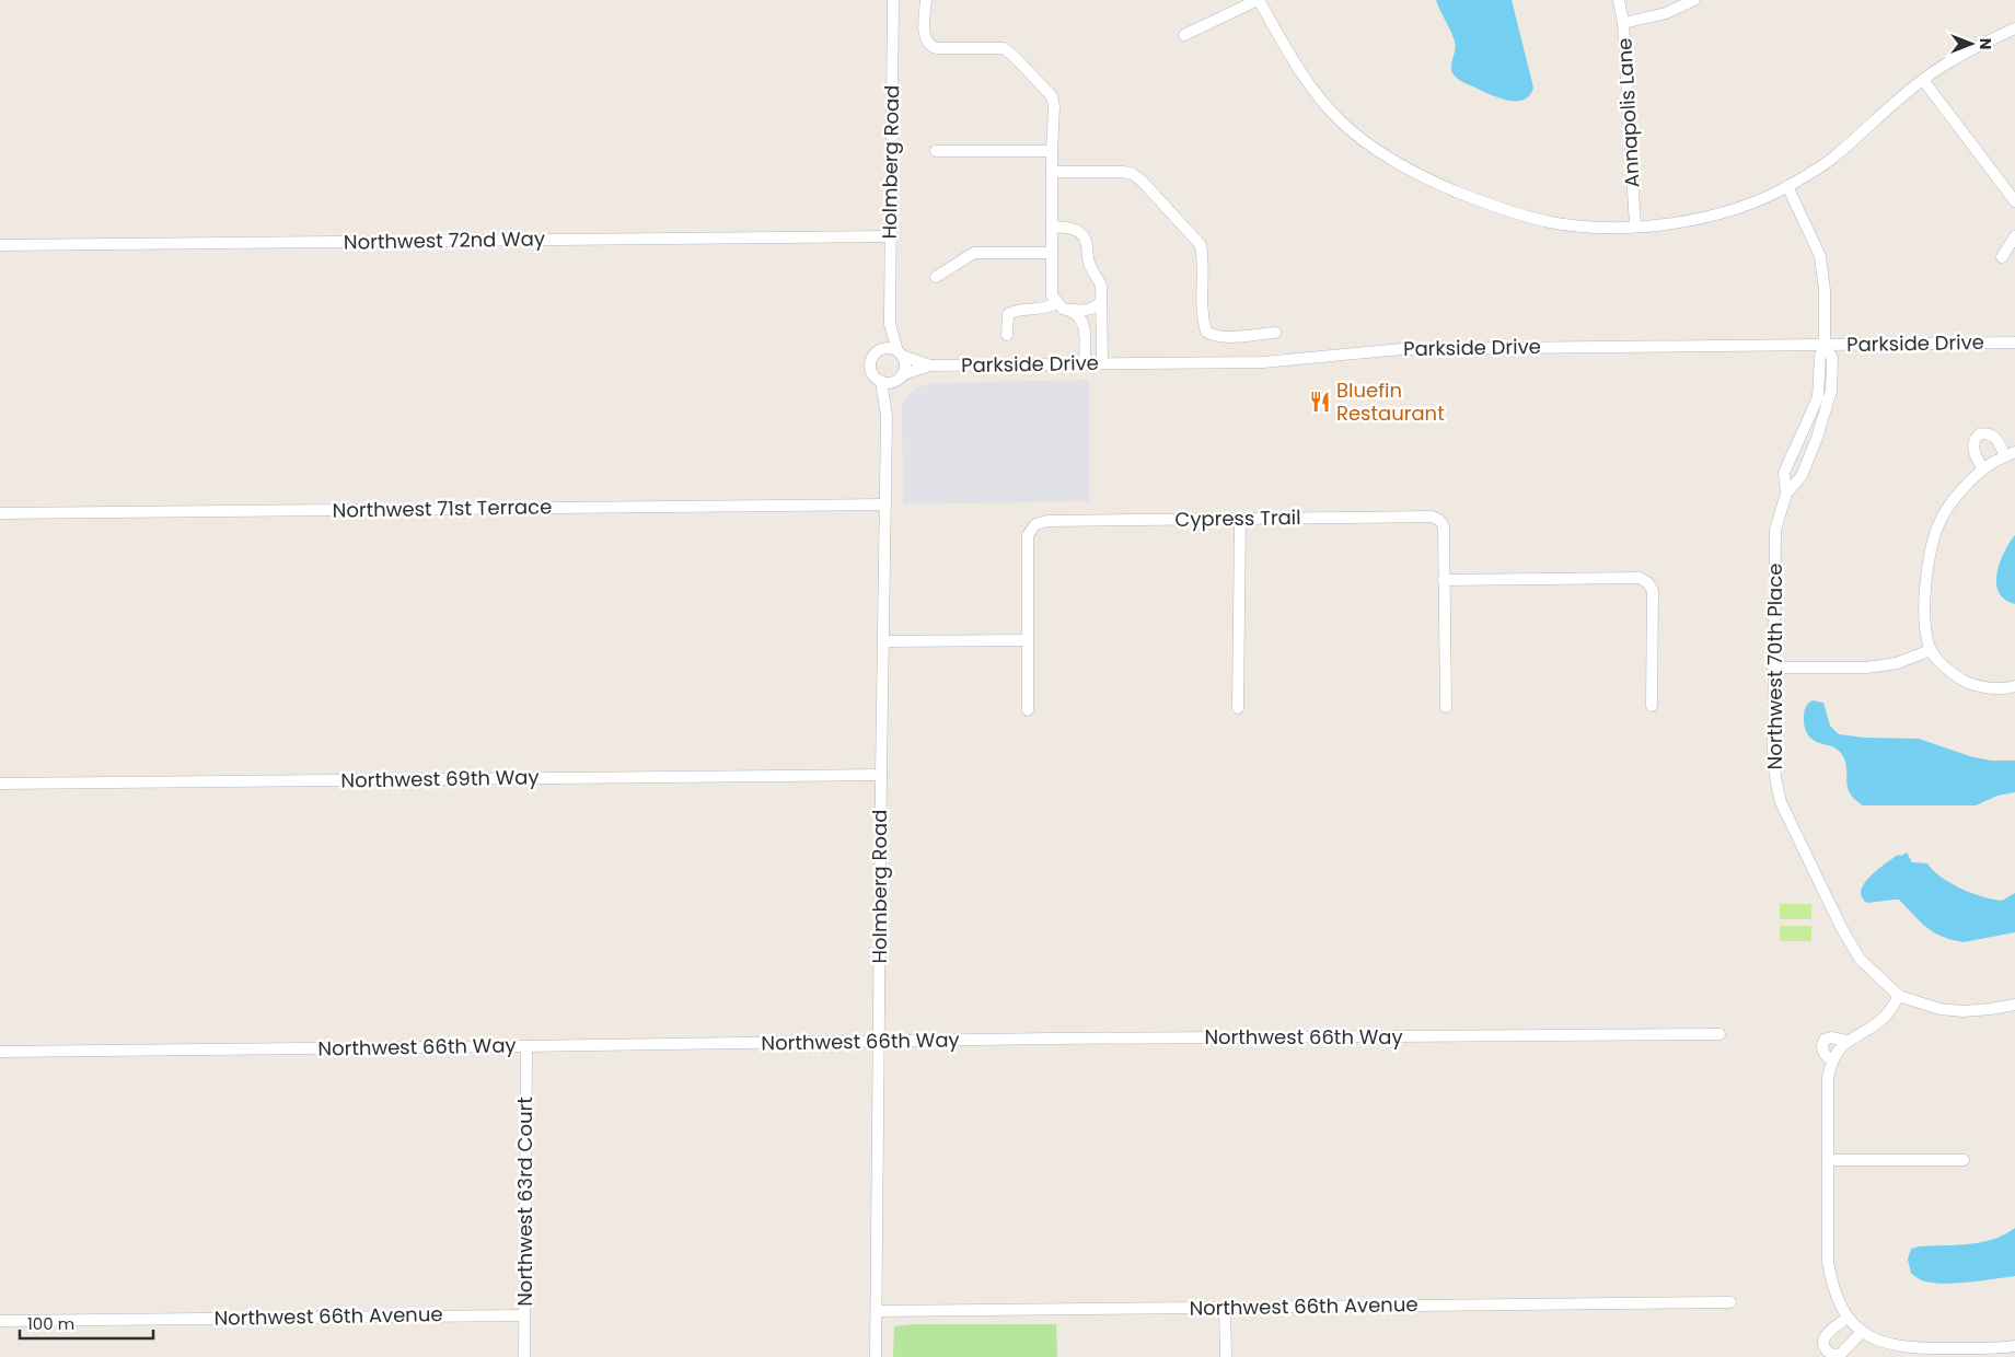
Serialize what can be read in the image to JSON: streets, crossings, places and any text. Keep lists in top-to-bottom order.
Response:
{
  "streets": {
    "street": [
      "Annapolis Lane",
      "Holmberg Road",
      "Northwest 72nd Way",
      "Parkside Drive",
      "Northwest 71st Terrace",
      "Cypress Trail",
      "Northwest 70th Place",
      "Northwest 69th Way",
      "Northwest 66th Way",
      "Northwest 63rd Court",
      "Northwest 66th Avenue"
    ]
  },
  "crossings": [
    ["Holmberg Road", "Northwest 72nd Way"],
    ["Holmberg Road", "Parkside Drive"],
    ["Holmberg Road", "Northwest 71st Terrace"],
    ["Holmberg Road", "Northwest 69th Way"],
    ["Holmberg Road", "Northwest 66th Way"],
    ["Holmberg Road", "Northwest 66th Avenue"],
    ["Parkside Drive", "Northwest 70th Place"],
    ["Northwest 66th Way", "Northwest 63rd Court"],
    ["Northwest 63rd Court", "Northwest 66th Avenue"]
  ],
  "places": {
    "restaurant": ["Bluefin Restaurant"]
  },
  "scale_bar": "100 m",
  "north": "right"
}
